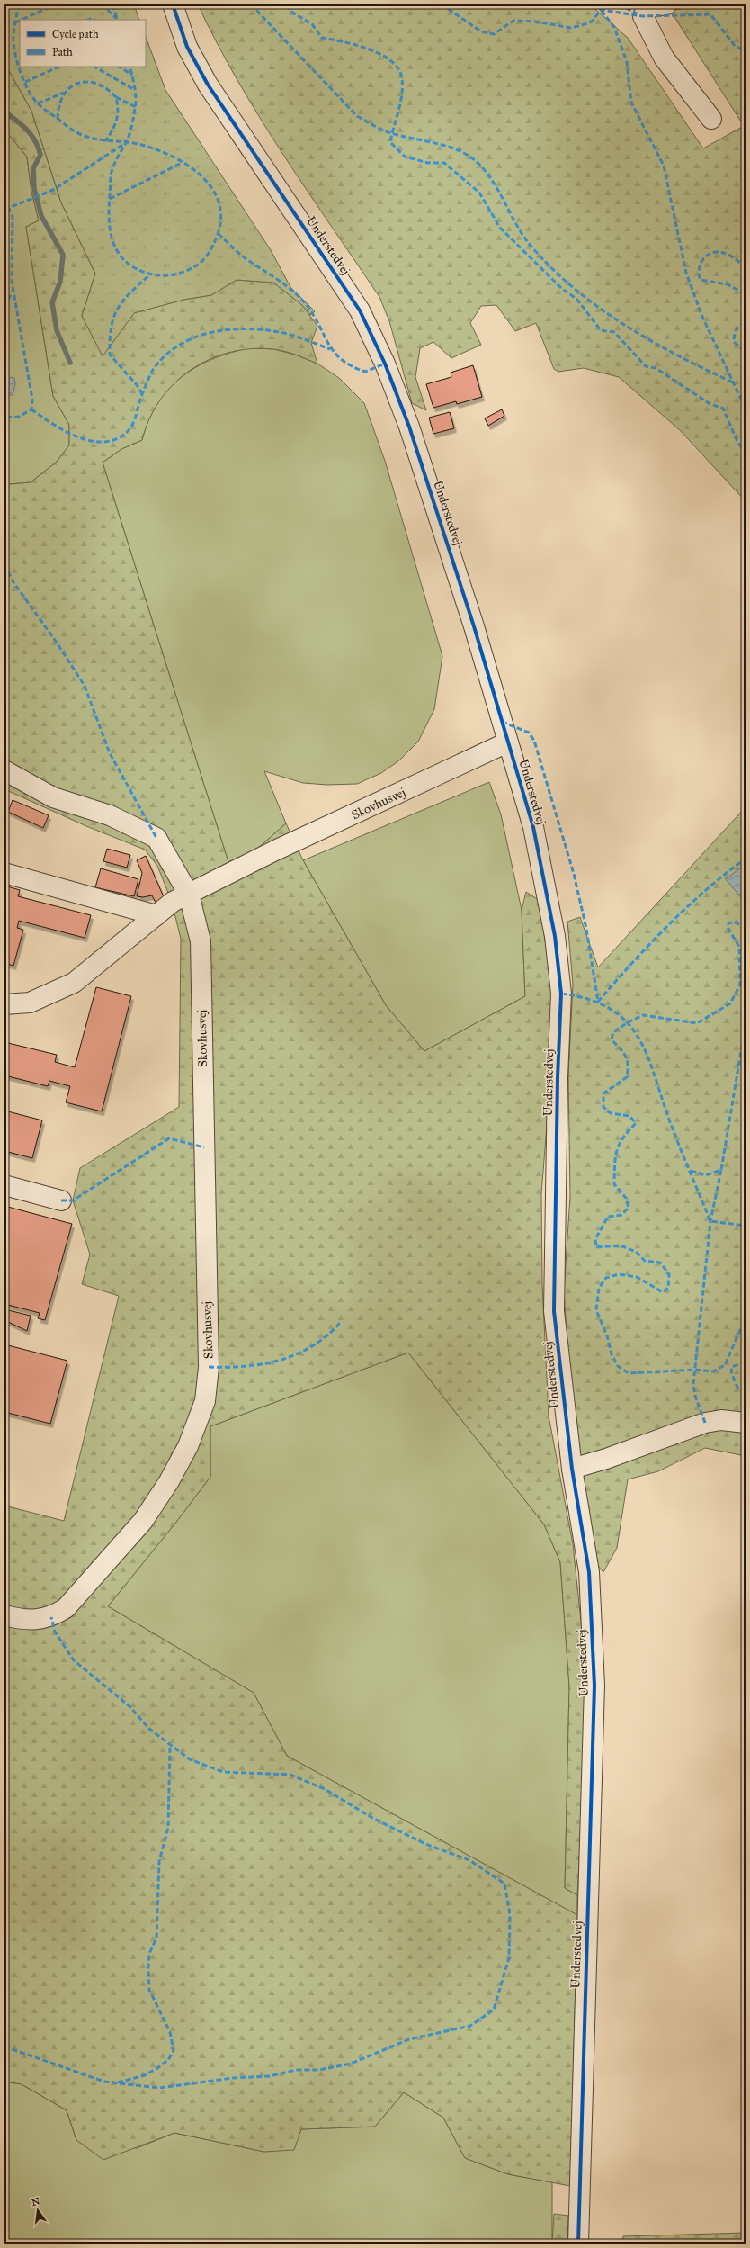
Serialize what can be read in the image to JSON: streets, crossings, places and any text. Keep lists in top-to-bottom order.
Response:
{
  "streets": {
    "street": ["Understedvej", "Skovhusvej"]
  },
  "crossings": [
    ["Understedvej", "Skovhusvej"]
  ],
  "legend": ["Cycle path", "Path"],
  "north": "top"
}
